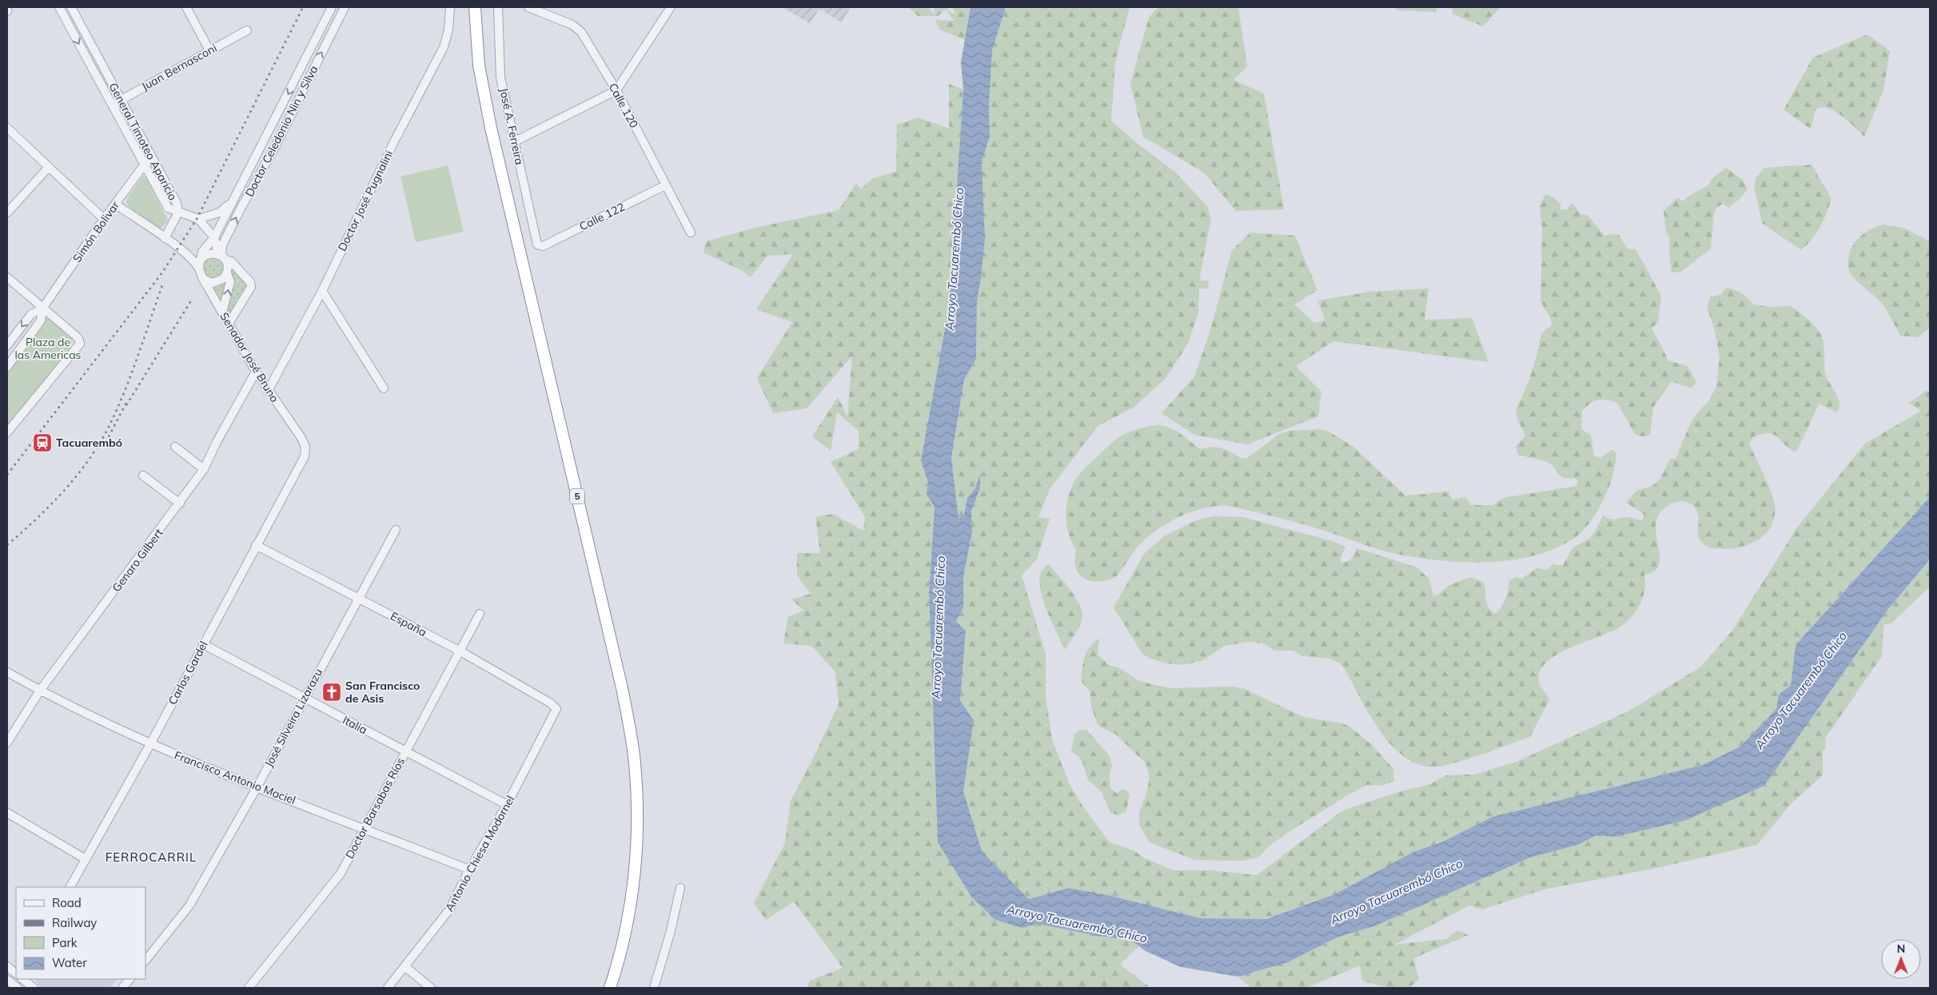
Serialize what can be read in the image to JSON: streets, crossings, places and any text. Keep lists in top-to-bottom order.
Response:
{
  "streets": {
    "highway": ["5"],
    "street": [
      "Juan Bernasconi",
      "Calle 120",
      "José A. Ferreira",
      "Doctor Celedonio Nin y Silva",
      "General Timoteo Aparicio",
      "Doctor José Pugnalini",
      "Calle 122",
      "Simón Bolivar",
      "Senador José Bruno",
      "Genaro Gilbert",
      "España",
      "Carlos Gardel",
      "José Silveira Lizarazu",
      "Italia",
      "Francisco Antonio Maciel",
      "Doctor Barsabas Ríos",
      "Antonio Chiesa Modornel"
    ]
  },
  "crossings": [
    ["Juan Bernasconi", "General Timoteo Aparicio"],
    ["Calle 120", "Calle 122"],
    ["José A. Ferreira", "Calle 122"],
    ["Doctor Celedonio Nin y Silva", "Senador José Bruno"],
    ["General Timoteo Aparicio", "Simón Bolivar"],
    ["Doctor José Pugnalini", "Senador José Bruno"],
    ["Senador José Bruno", "Genaro Gilbert"],
    ["Senador José Bruno", "Carlos Gardel"],
    ["Genaro Gilbert", "Francisco Antonio Maciel"],
    ["España", "Carlos Gardel"],
    ["España", "José Silveira Lizarazu"],
    ["España", "Doctor Barsabas Ríos"],
    ["España", "Antonio Chiesa Modornel"],
    ["Carlos Gardel", "Italia"],
    ["Carlos Gardel", "Francisco Antonio Maciel"],
    ["José Silveira Lizarazu", "Italia"],
    ["José Silveira Lizarazu", "Francisco Antonio Maciel"],
    ["Italia", "Doctor Barsabas Ríos"],
    ["Italia", "Antonio Chiesa Modornel"],
    ["Francisco Antonio Maciel", "Doctor Barsabas Ríos"],
    ["Francisco Antonio Maciel", "Antonio Chiesa Modornel"]
  ],
  "districts": ["FERROCARRIL"],
  "water": ["Arroyo Tacuarembó Chico"],
  "parks": ["Plaza de las Americas"],
  "places": {
    "station": ["Tacuarembó"],
    "church": ["San Francisco de Asis"]
  },
  "legend": [
    "Road",
    "Railway",
    "Park",
    "Water"
  ],
  "north": "top"
}
